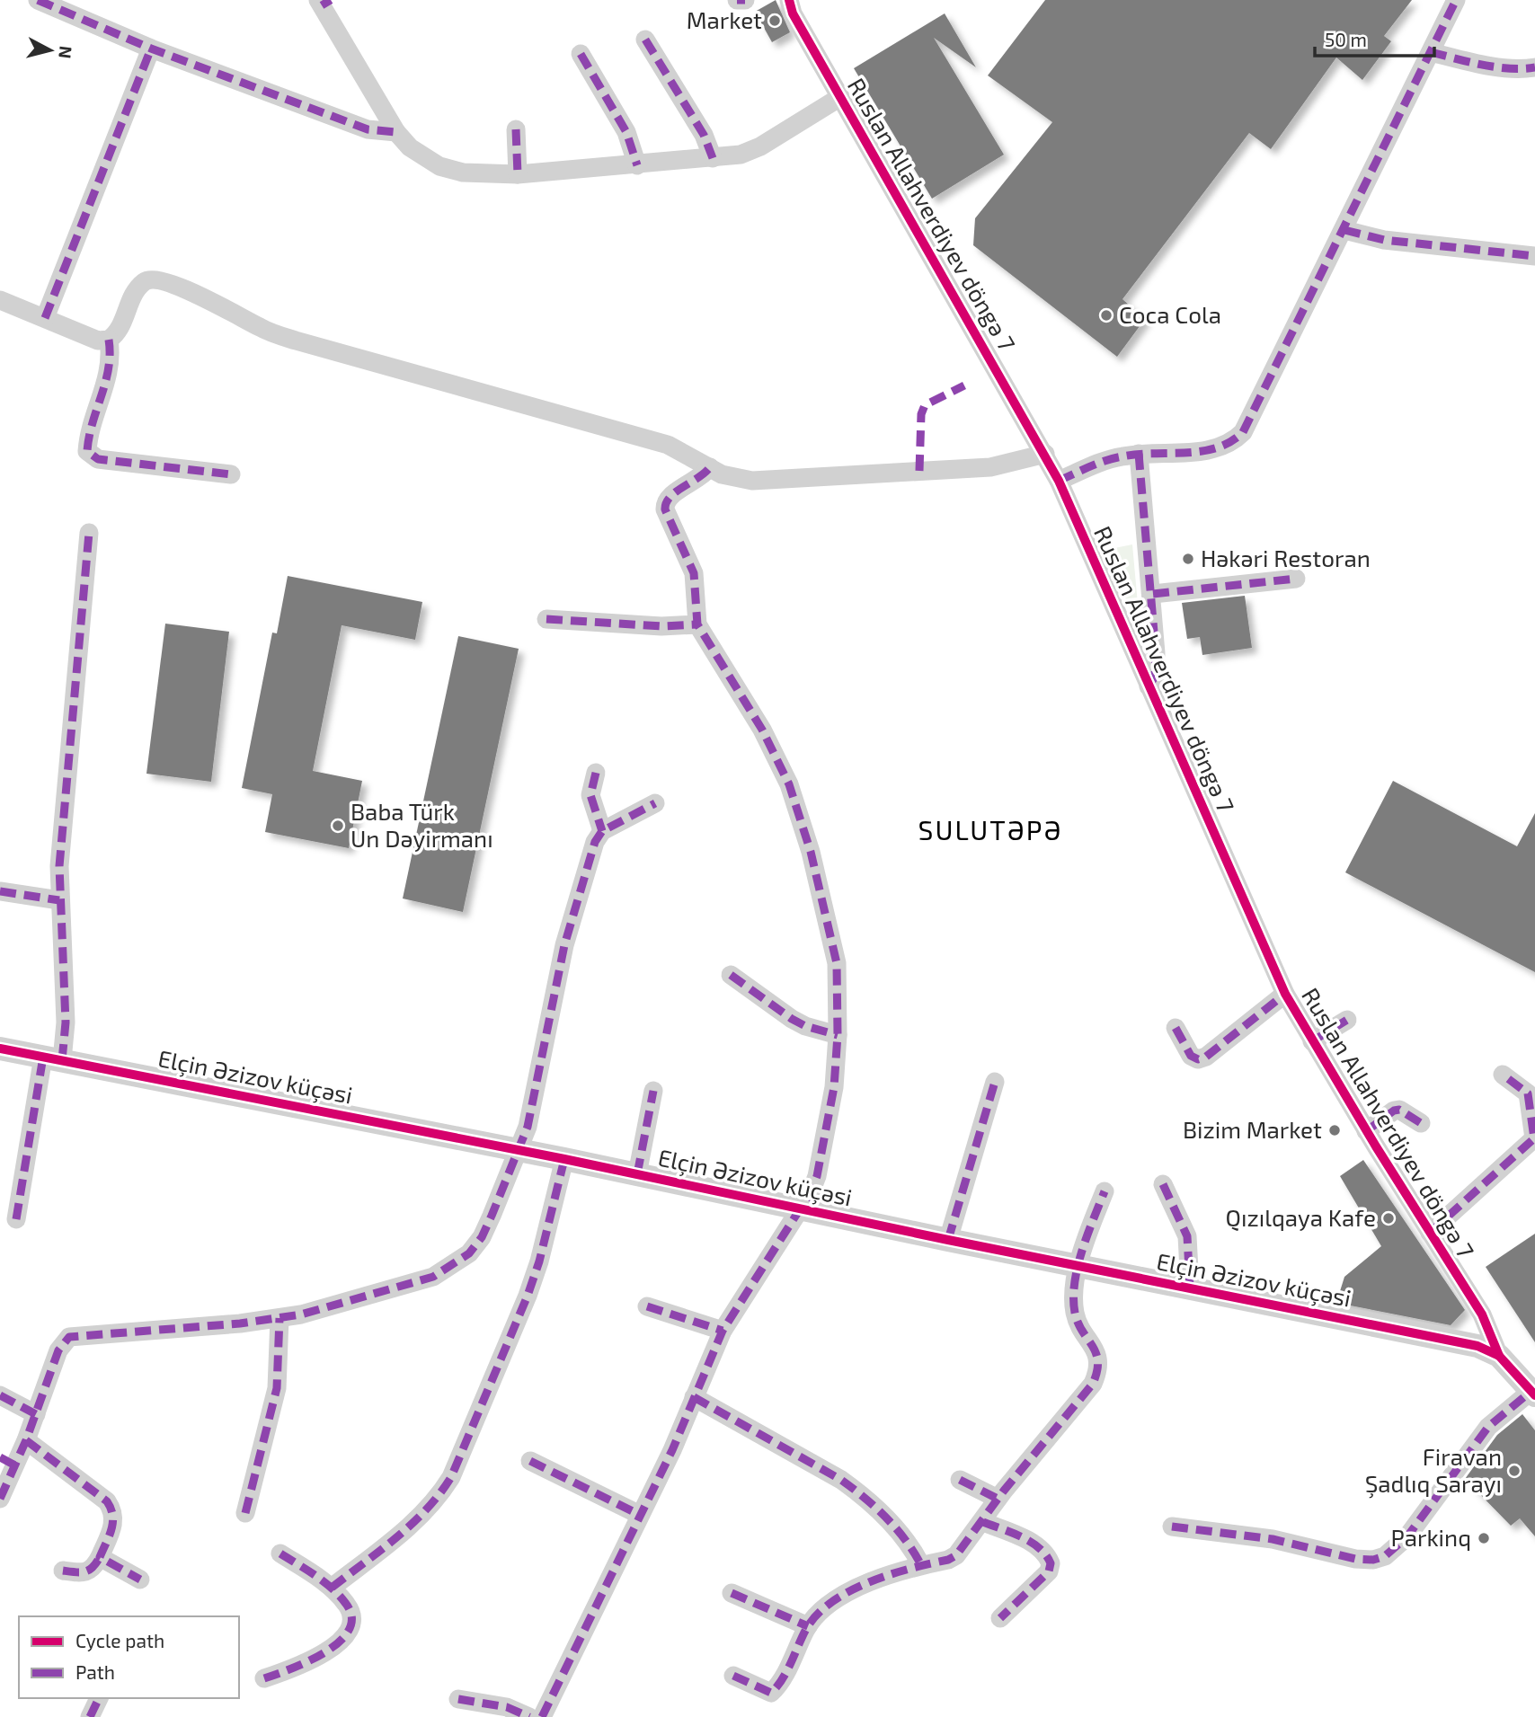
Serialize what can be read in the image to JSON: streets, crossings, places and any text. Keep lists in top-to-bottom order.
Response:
{
  "streets": {
    "street": ["Ruslan Allahverdiyev döngə 7", "Elçin Əzizov küçəsi"]
  },
  "crossings": [
    ["Ruslan Allahverdiyev döngə 7", "Elçin Əzizov küçəsi"]
  ],
  "districts": ["SULUTƏPƏ"],
  "places": [
    "Market",
    "Coca Cola",
    "Həkəri Restoran",
    "Baba Türk Un Dəyirmanı",
    "Bizim Market",
    "Qızılqaya Kafe",
    "Firavan Şadlıq Sarayı",
    "Parkinq"
  ],
  "legend": ["Cycle path", "Path"],
  "scale_bar": "50 m",
  "north": "right"
}
